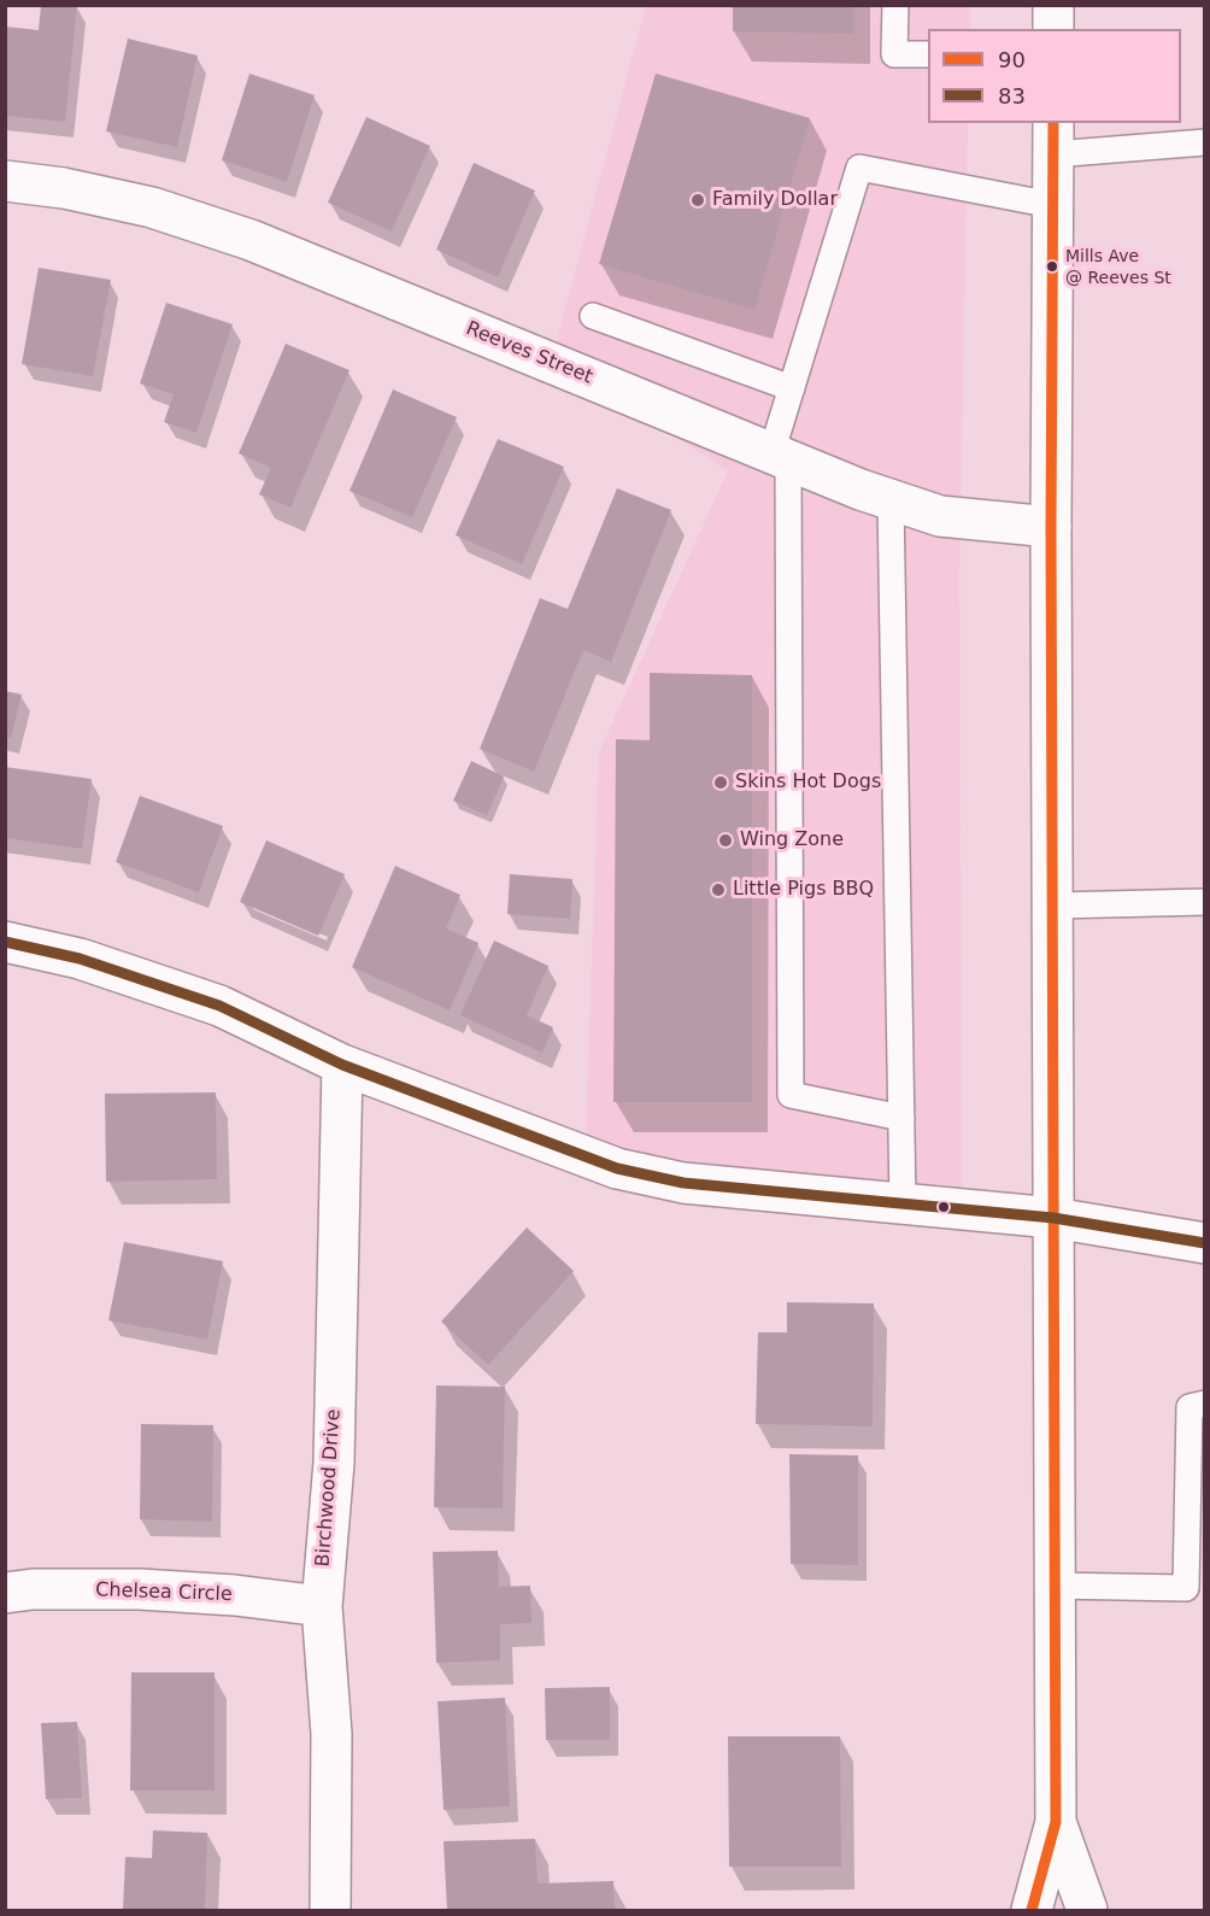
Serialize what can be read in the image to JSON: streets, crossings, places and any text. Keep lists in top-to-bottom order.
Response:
{
  "streets": {
    "street": ["Reeves Street", "Birchwood Drive", "Chelsea Circle"]
  },
  "crossings": [
    ["Birchwood Drive", "Chelsea Circle"]
  ],
  "places": [
    "Family Dollar",
    "Mills Ave @ Reeves St",
    "Skins Hot Dogs",
    "Wing Zone",
    "Little Pigs BBQ"
  ],
  "lines": ["transit line 90", "transit line 83"],
  "legend": ["90", "83"]
}
